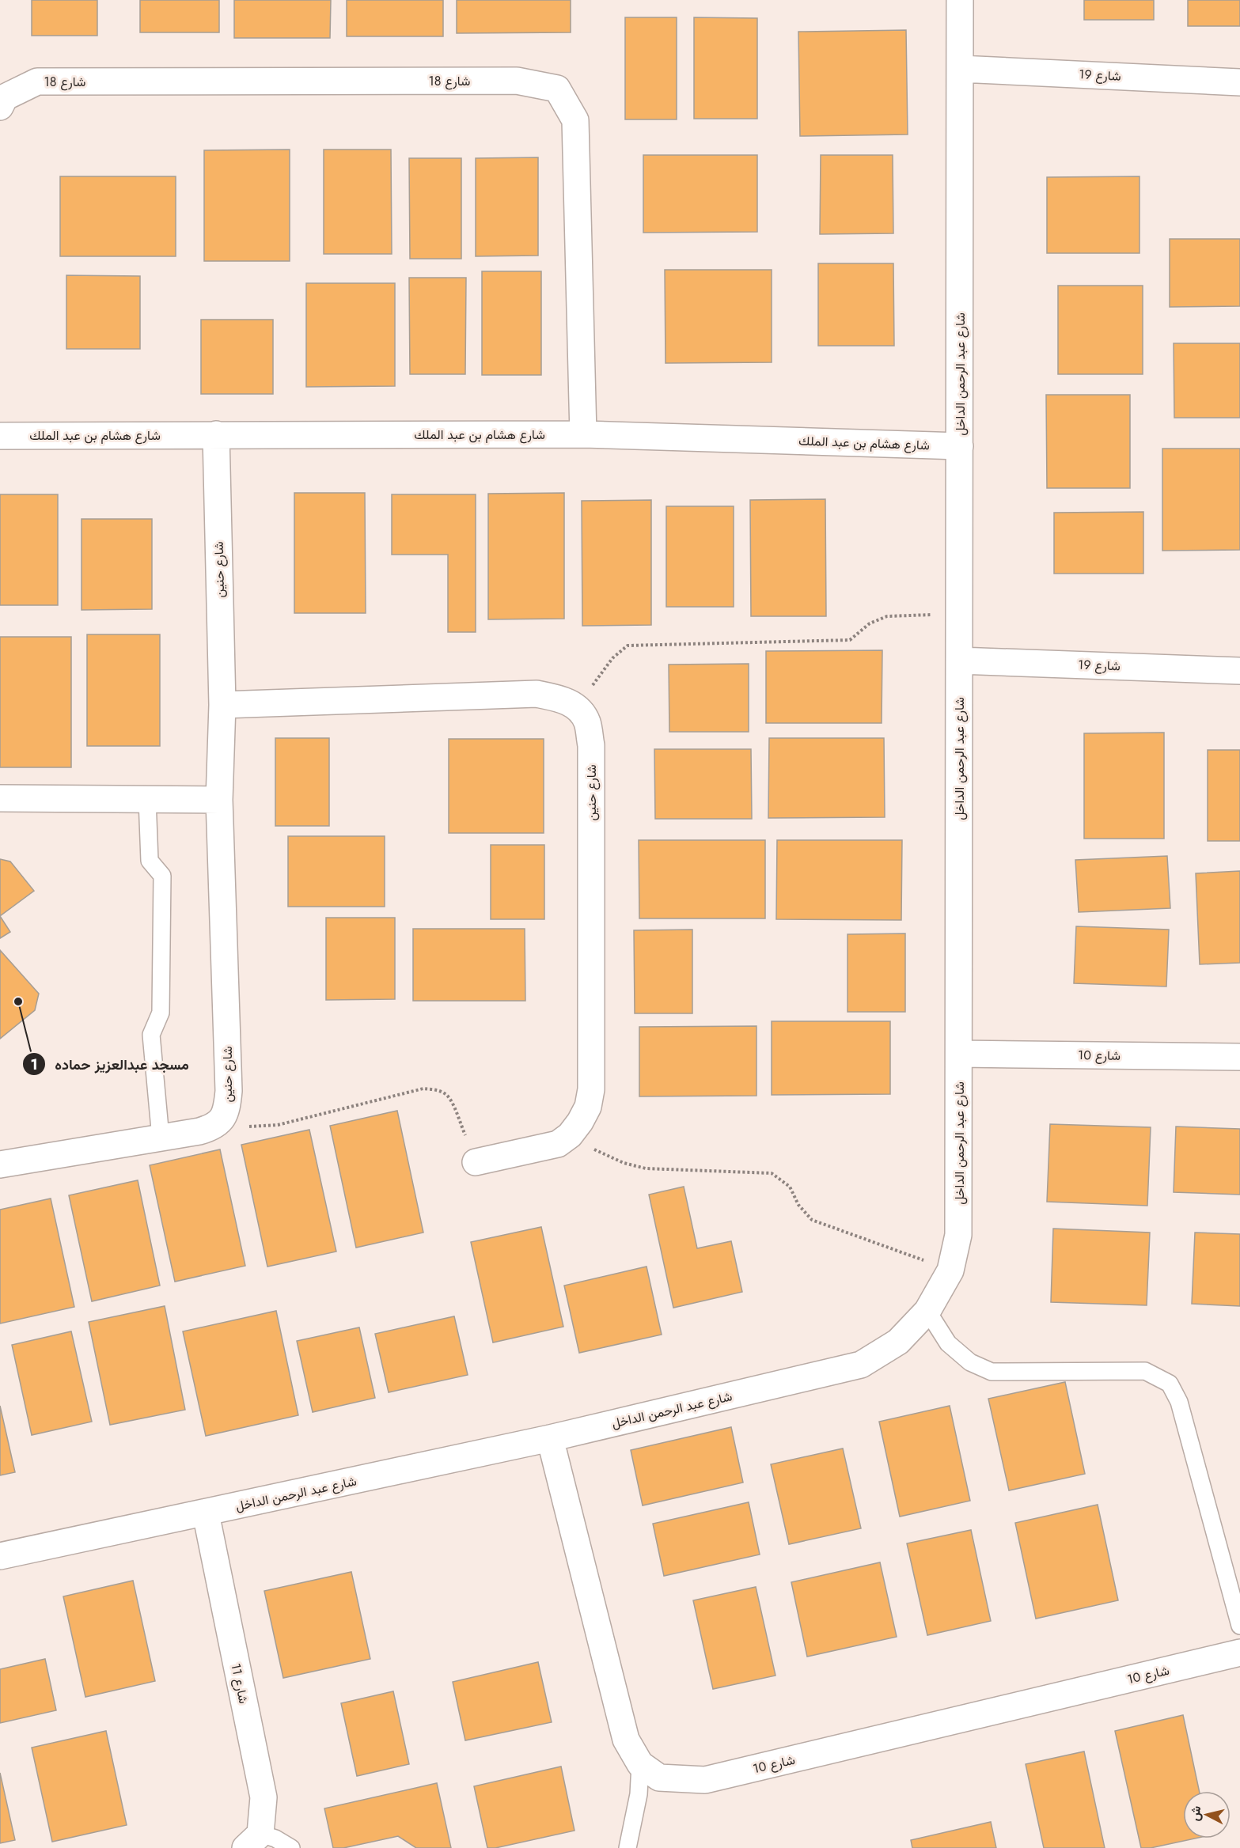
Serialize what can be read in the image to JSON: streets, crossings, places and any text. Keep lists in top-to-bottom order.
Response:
{
  "streets": {
    "street": [
      "شارع 19",
      "شارع 18",
      "شارع عبد الرحمن الداخل",
      "شارع هشام بن عبد الملك",
      "شارع حنين",
      "شارع 10",
      "شارع 11"
    ]
  },
  "crossings": [
    ["شارع 19", "شارع عبد الرحمن الداخل"],
    ["شارع 18", "شارع هشام بن عبد الملك"],
    ["شارع عبد الرحمن الداخل", "شارع هشام بن عبد الملك"],
    ["شارع عبد الرحمن الداخل", "شارع 10"],
    ["شارع عبد الرحمن الداخل", "شارع 11"],
    ["شارع هشام بن عبد الملك", "شارع حنين"]
  ],
  "places": ["مسجد عبدالعزيز حماده"],
  "north": "left"
}
